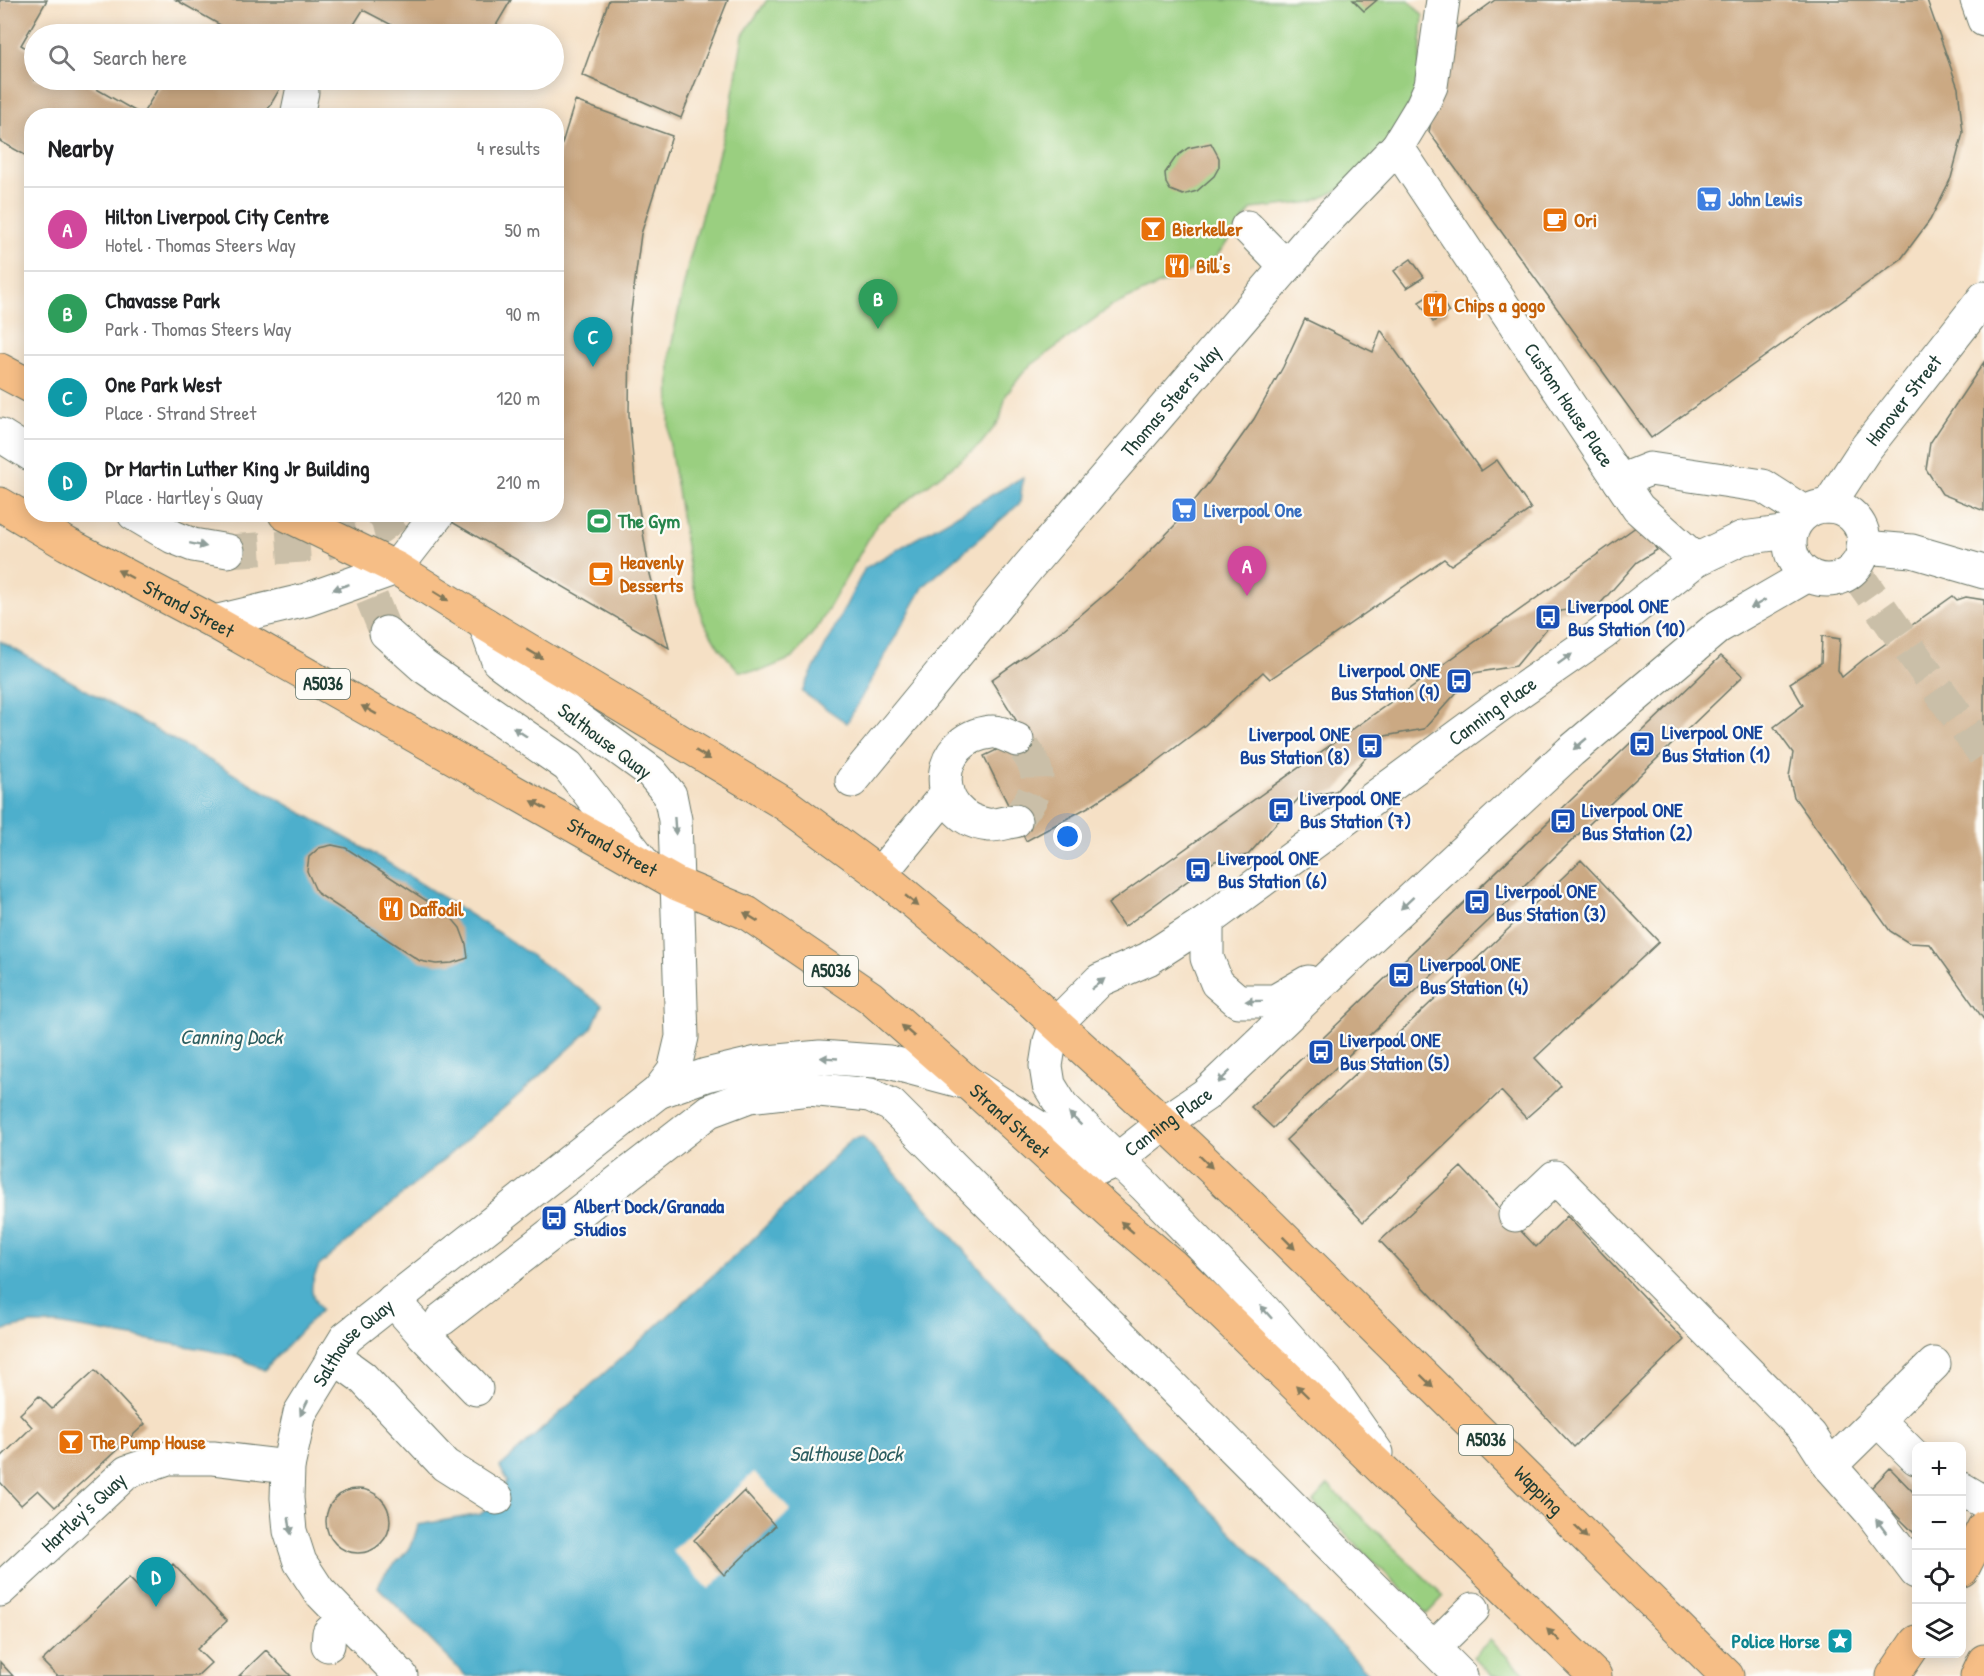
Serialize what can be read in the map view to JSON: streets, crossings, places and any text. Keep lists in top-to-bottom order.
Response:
{
  "streets": {
    "main road": ["Strand Street", "A5036", "Wapping"],
    "street": [
      "Hanover Street",
      "Thomas Steers Way",
      "Custom House Place",
      "Canning Place",
      "Salthouse Quay",
      "Hartley's Quay"
    ]
  },
  "crossings": [
    ["Hanover Street", "Canning Place"],
    ["Thomas Steers Way", "Custom House Place"],
    ["Custom House Place", "Canning Place"],
    ["Strand Street", "A5036"],
    ["Strand Street", "Canning Place"],
    ["Strand Street", "Salthouse Quay"],
    ["A5036", "Canning Place"],
    ["A5036", "Salthouse Quay"],
    ["A5036", "Wapping"],
    ["Canning Place", "Salthouse Quay"],
    ["Canning Place", "Wapping"],
    ["Salthouse Quay", "Hartley's Quay"]
  ],
  "water": ["Canning Dock", "Salthouse Dock"],
  "places": {
    "supermarket": ["John Lewis", "Liverpool One"],
    "cafe": ["Ori", "Heavenly Desserts"],
    "bar": ["Bierkeller", "The Pump House"],
    "restaurant": ["Bill's", "Chips a gogo", "Daffodil"],
    "sports": ["The Gym"],
    "bus stop": [
      "Liverpool ONE Bus Station (10)",
      "Liverpool ONE Bus Station (9)",
      "Liverpool ONE Bus Station (1)",
      "Liverpool ONE Bus Station (8)",
      "Liverpool ONE Bus Station (7)",
      "Liverpool ONE Bus Station (2)",
      "Liverpool ONE Bus Station (6)",
      "Liverpool ONE Bus Station (3)",
      "Liverpool ONE Bus Station (4)",
      "Liverpool ONE Bus Station (5)",
      "Albert Dock/Granada Studios"
    ],
    "place": ["Police Horse"]
  },
  "page": {
    "search": "Search here",
    "heading": ["Nearby", "4 results"],
    "list": [
      {
        "mark": "A",
        "name": "Hilton Liverpool City Centre",
        "note": "Hotel · Thomas Steers Way",
        "value": "50 m"
      },
      {
        "mark": "B",
        "name": "Chavasse Park",
        "note": "Park · Thomas Steers Way",
        "value": "90 m"
      },
      {
        "mark": "C",
        "name": "One Park West",
        "note": "Place · Strand Street",
        "value": "120 m"
      },
      {
        "mark": "D",
        "name": "Dr Martin Luther King Jr Building",
        "note": "Place · Hartley's Quay",
        "value": "210 m"
      }
    ],
    "pins": [
      "B",
      "C",
      "A",
      "D"
    ],
    "map_buttons": ["+", "−"]
  }
}
